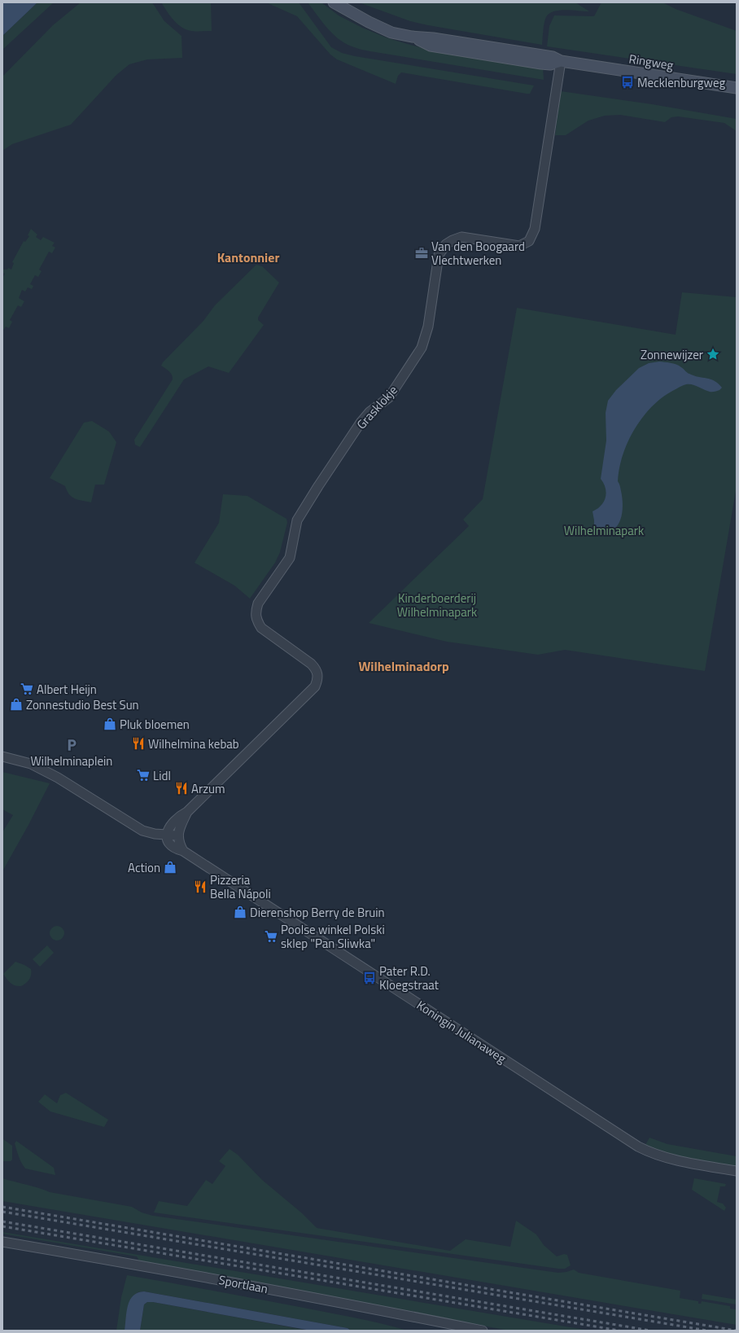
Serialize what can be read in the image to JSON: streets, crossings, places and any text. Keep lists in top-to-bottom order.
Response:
{
  "streets": {
    "main road": ["Ringweg"],
    "street": ["Grasklokje", "Koningin Julianaweg", "Sportlaan"]
  },
  "crossings": [
    ["Ringweg", "Grasklokje"]
  ],
  "districts": ["Kantonnier", "Wilhelminadorp"],
  "parks": ["Wilhelminapark", "Kinderboerderij Wilhelminapark"],
  "places": {
    "bus stop": ["Mecklenburgweg", "Pater R.D. Kloegstraat"],
    "office": ["Van den Boogaard Vlechtwerken"],
    "place": ["Zonnewijzer"],
    "supermarket": ["Albert Heijn", "Lidl", "Poolse winkel Polski sklep \"Pan Sliwka\""],
    "shop": [
      "Zonnestudio Best Sun",
      "Pluk bloemen",
      "Action",
      "Dierenshop Berry de Bruin"
    ],
    "restaurant": ["Wilhelmina kebab", "Arzum", "Pizzeria Bella Nápoli"],
    "parking": ["Wilhelminaplein"]
  }
}
